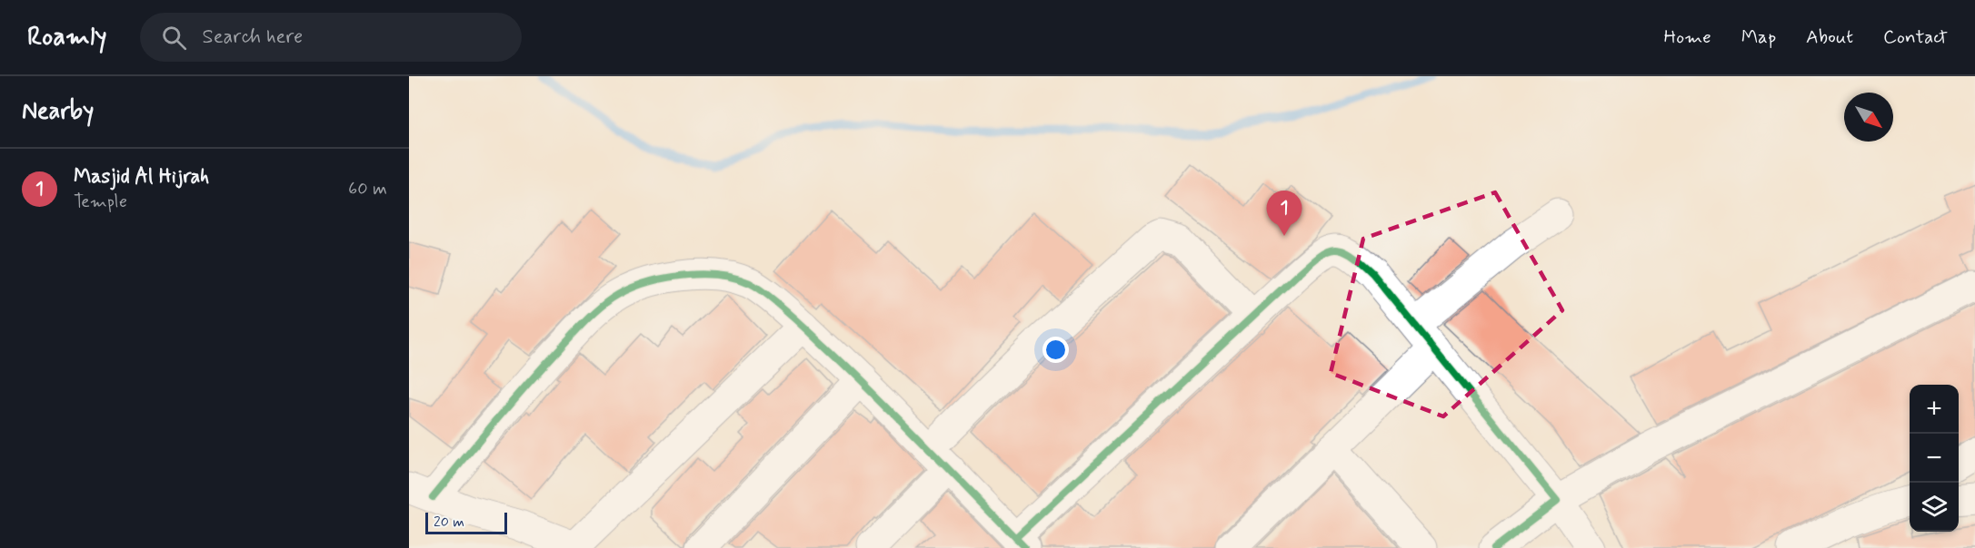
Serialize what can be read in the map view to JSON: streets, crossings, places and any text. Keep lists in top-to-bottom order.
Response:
{
  "scale_bar": "20 m",
  "north": "bottom right",
  "page": {
    "header": "Roamly",
    "search": "Search here",
    "nav": [
      "Home",
      "Map",
      "About",
      "Contact"
    ],
    "heading": "Nearby",
    "list": [
      {
        "mark": "1",
        "name": "Masjid Al Hijrah",
        "note": "Temple",
        "value": "60 m"
      }
    ],
    "pins": "1",
    "map_buttons": ["+", "−"],
    "scale": "20 m"
  }
}
